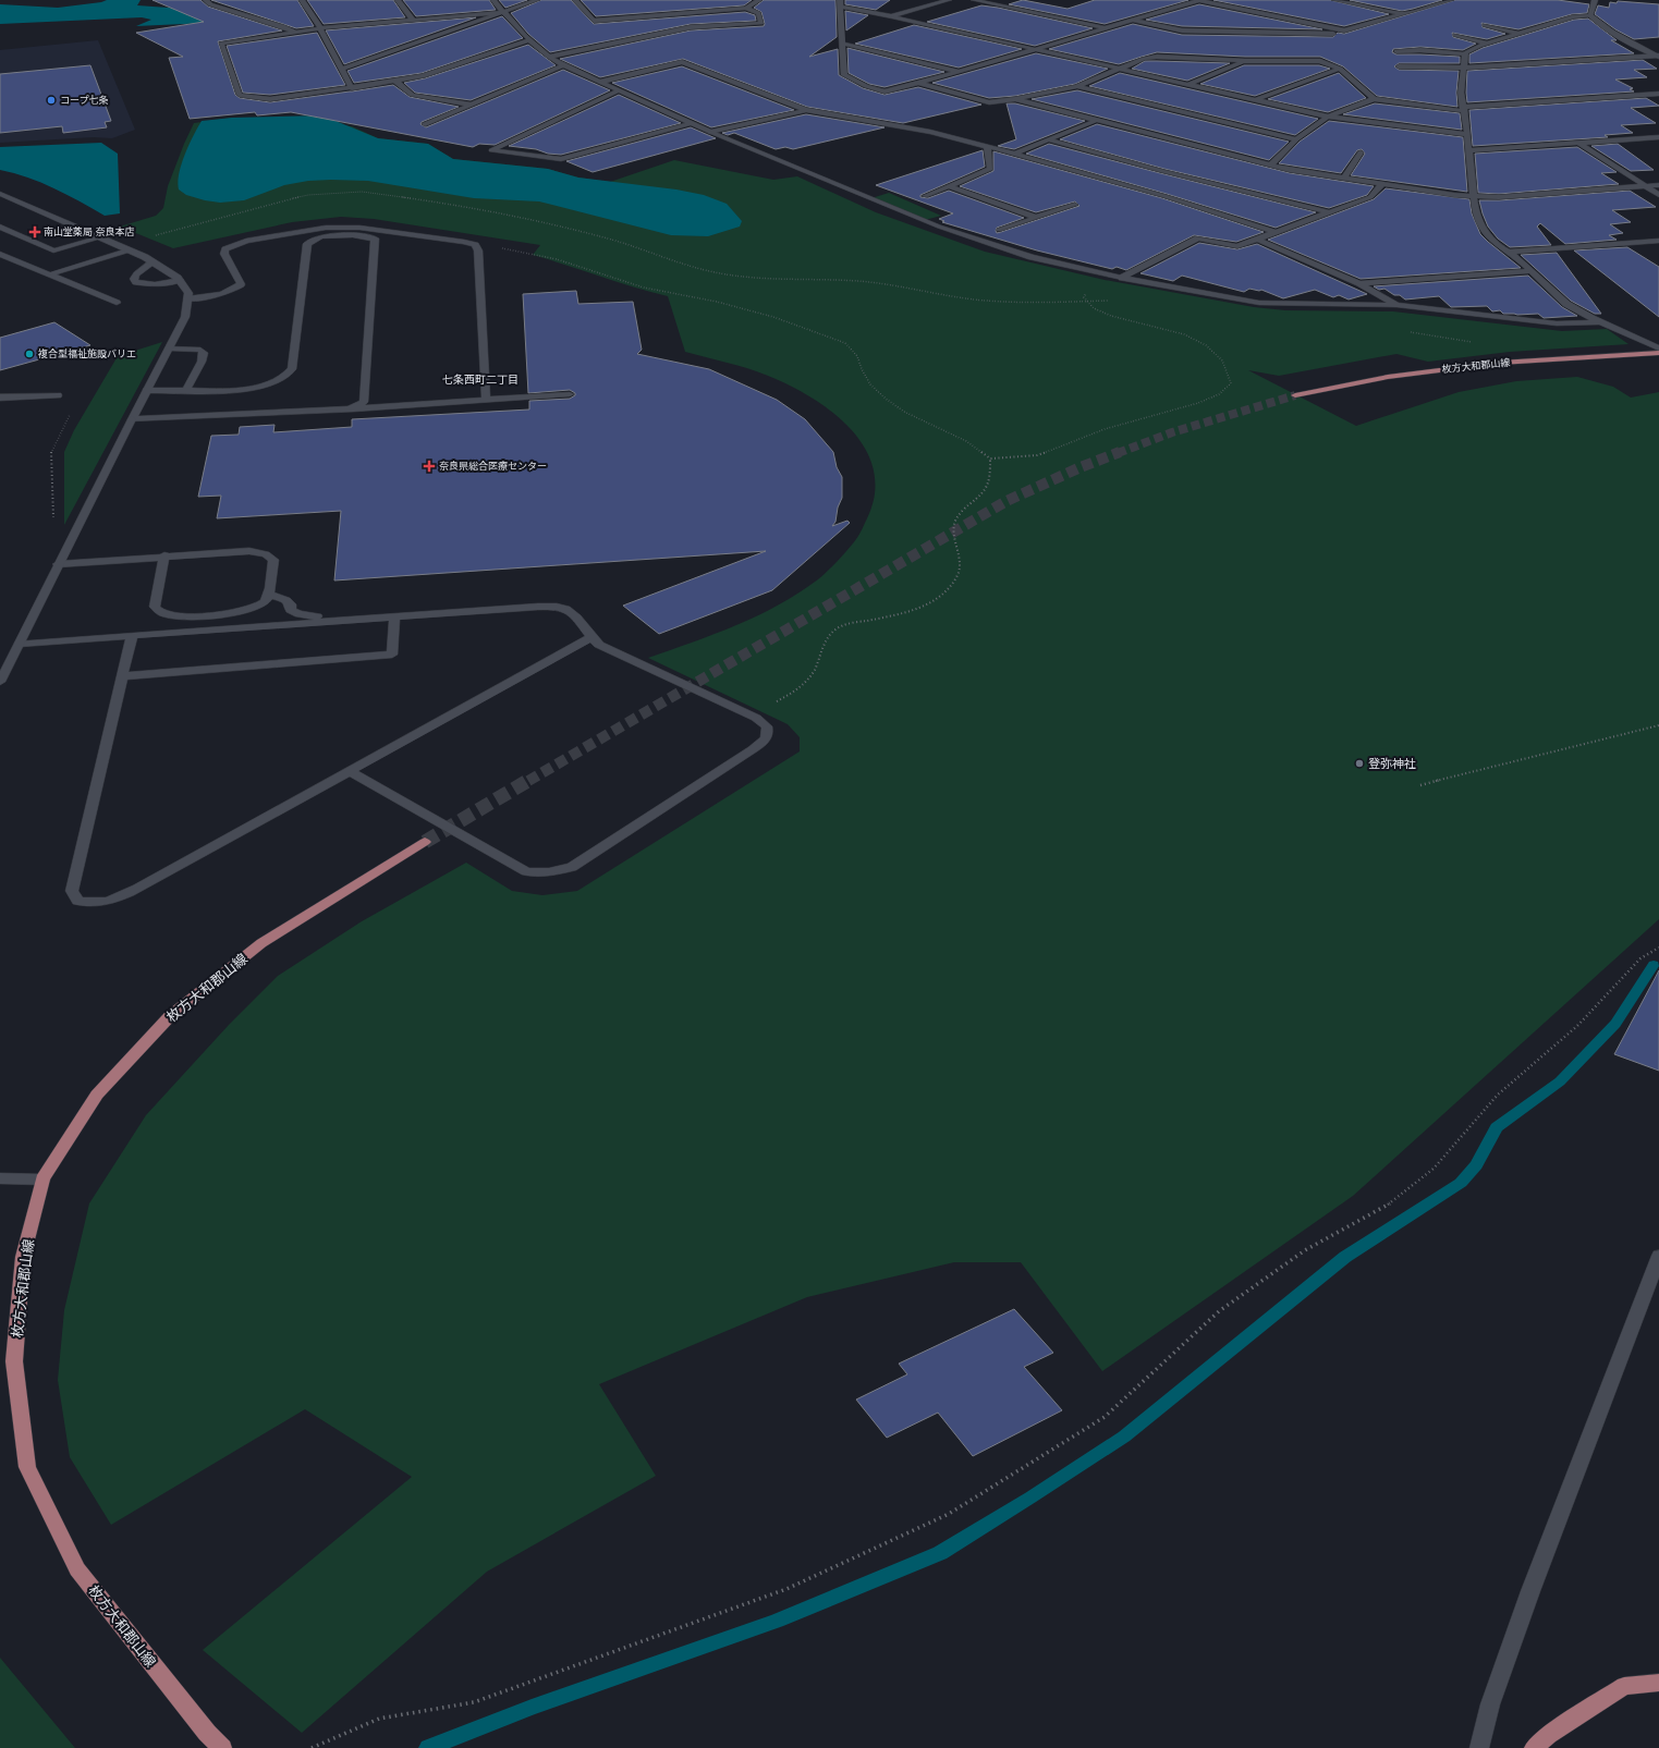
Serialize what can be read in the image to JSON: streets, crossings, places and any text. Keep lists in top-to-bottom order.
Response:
{
  "streets": {
    "main road": ["枚方大和郡山線"]
  },
  "districts": ["七条西町二丁目"],
  "places": {
    "other": ["コープ七条", "複合型福祉施設バリエ", "登弥神社"],
    "health": ["南山堂薬局 奈良本店", "奈良県総合医療センター"]
  }
}
